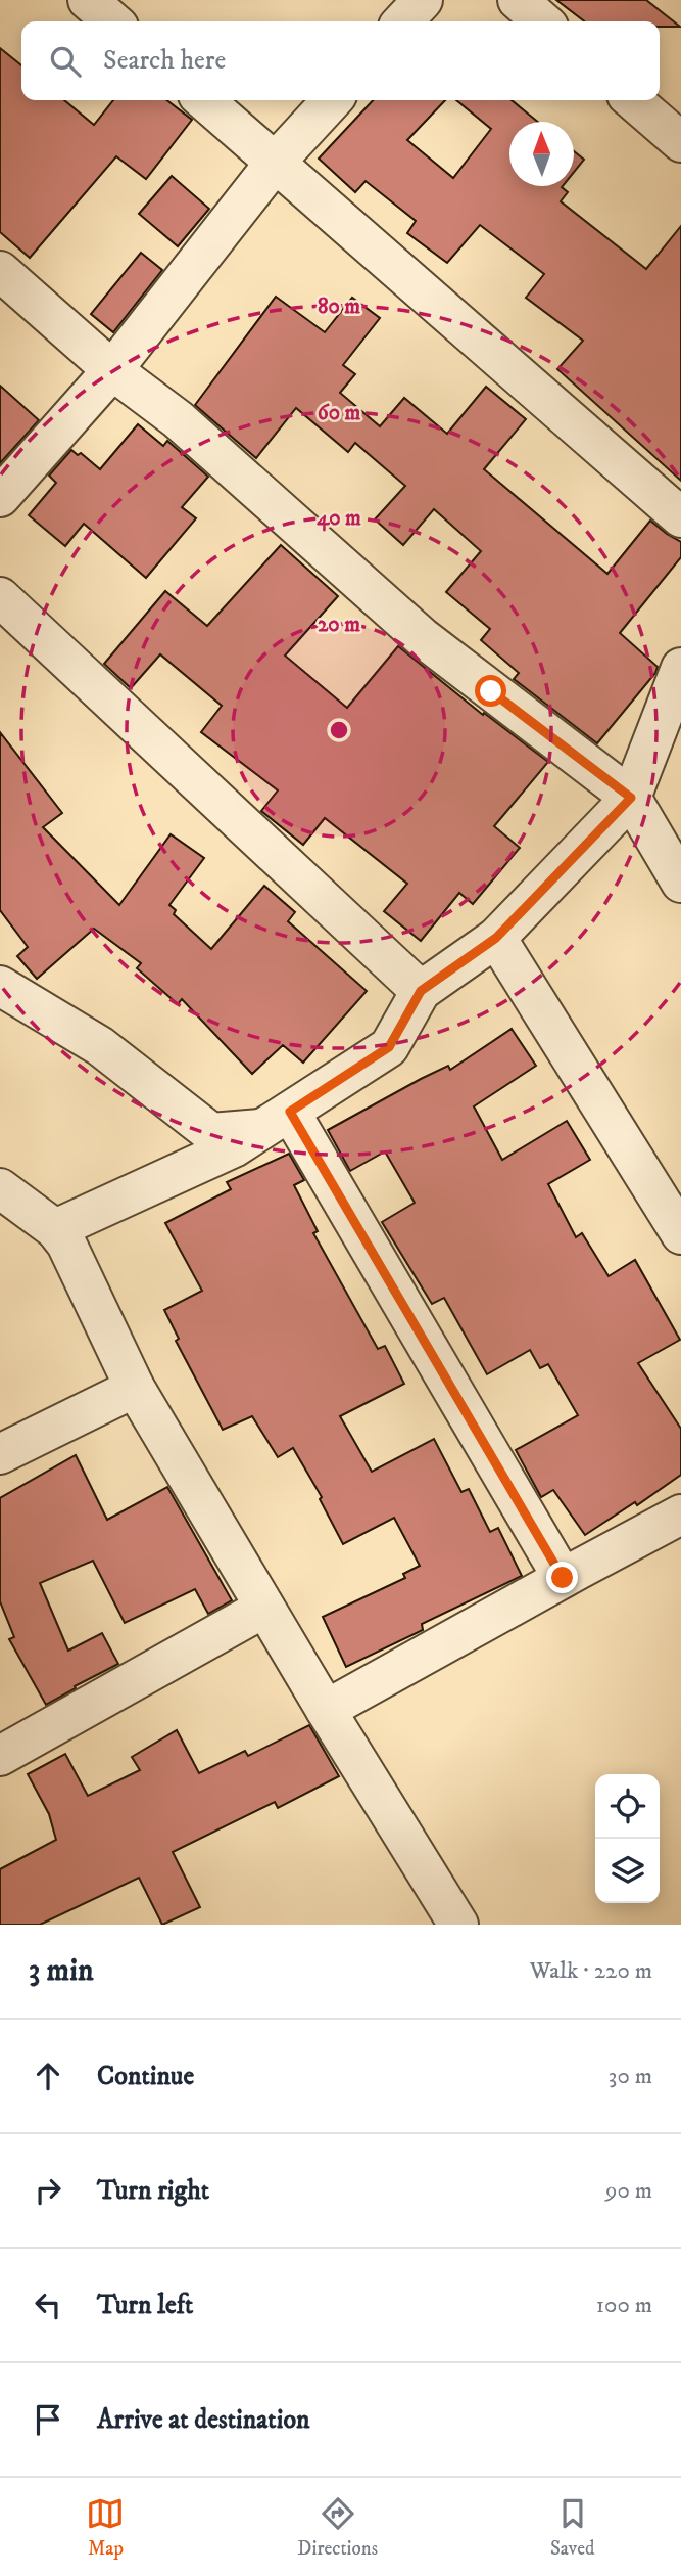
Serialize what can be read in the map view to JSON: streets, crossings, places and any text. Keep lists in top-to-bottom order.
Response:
{
  "north": "top",
  "page": {
    "search": "Search here",
    "heading": ["3 min", "Walk · 220 m"],
    "list": [
      ["Continue", "30 m"],
      ["Turn right", "90 m"],
      ["Turn left", "100 m"],
      "Arrive at destination"
    ],
    "nav": ["Map", "Directions", "Saved"]
  },
  "rings": [
    "80 m",
    "60 m",
    "40 m",
    "20 m"
  ]
}
